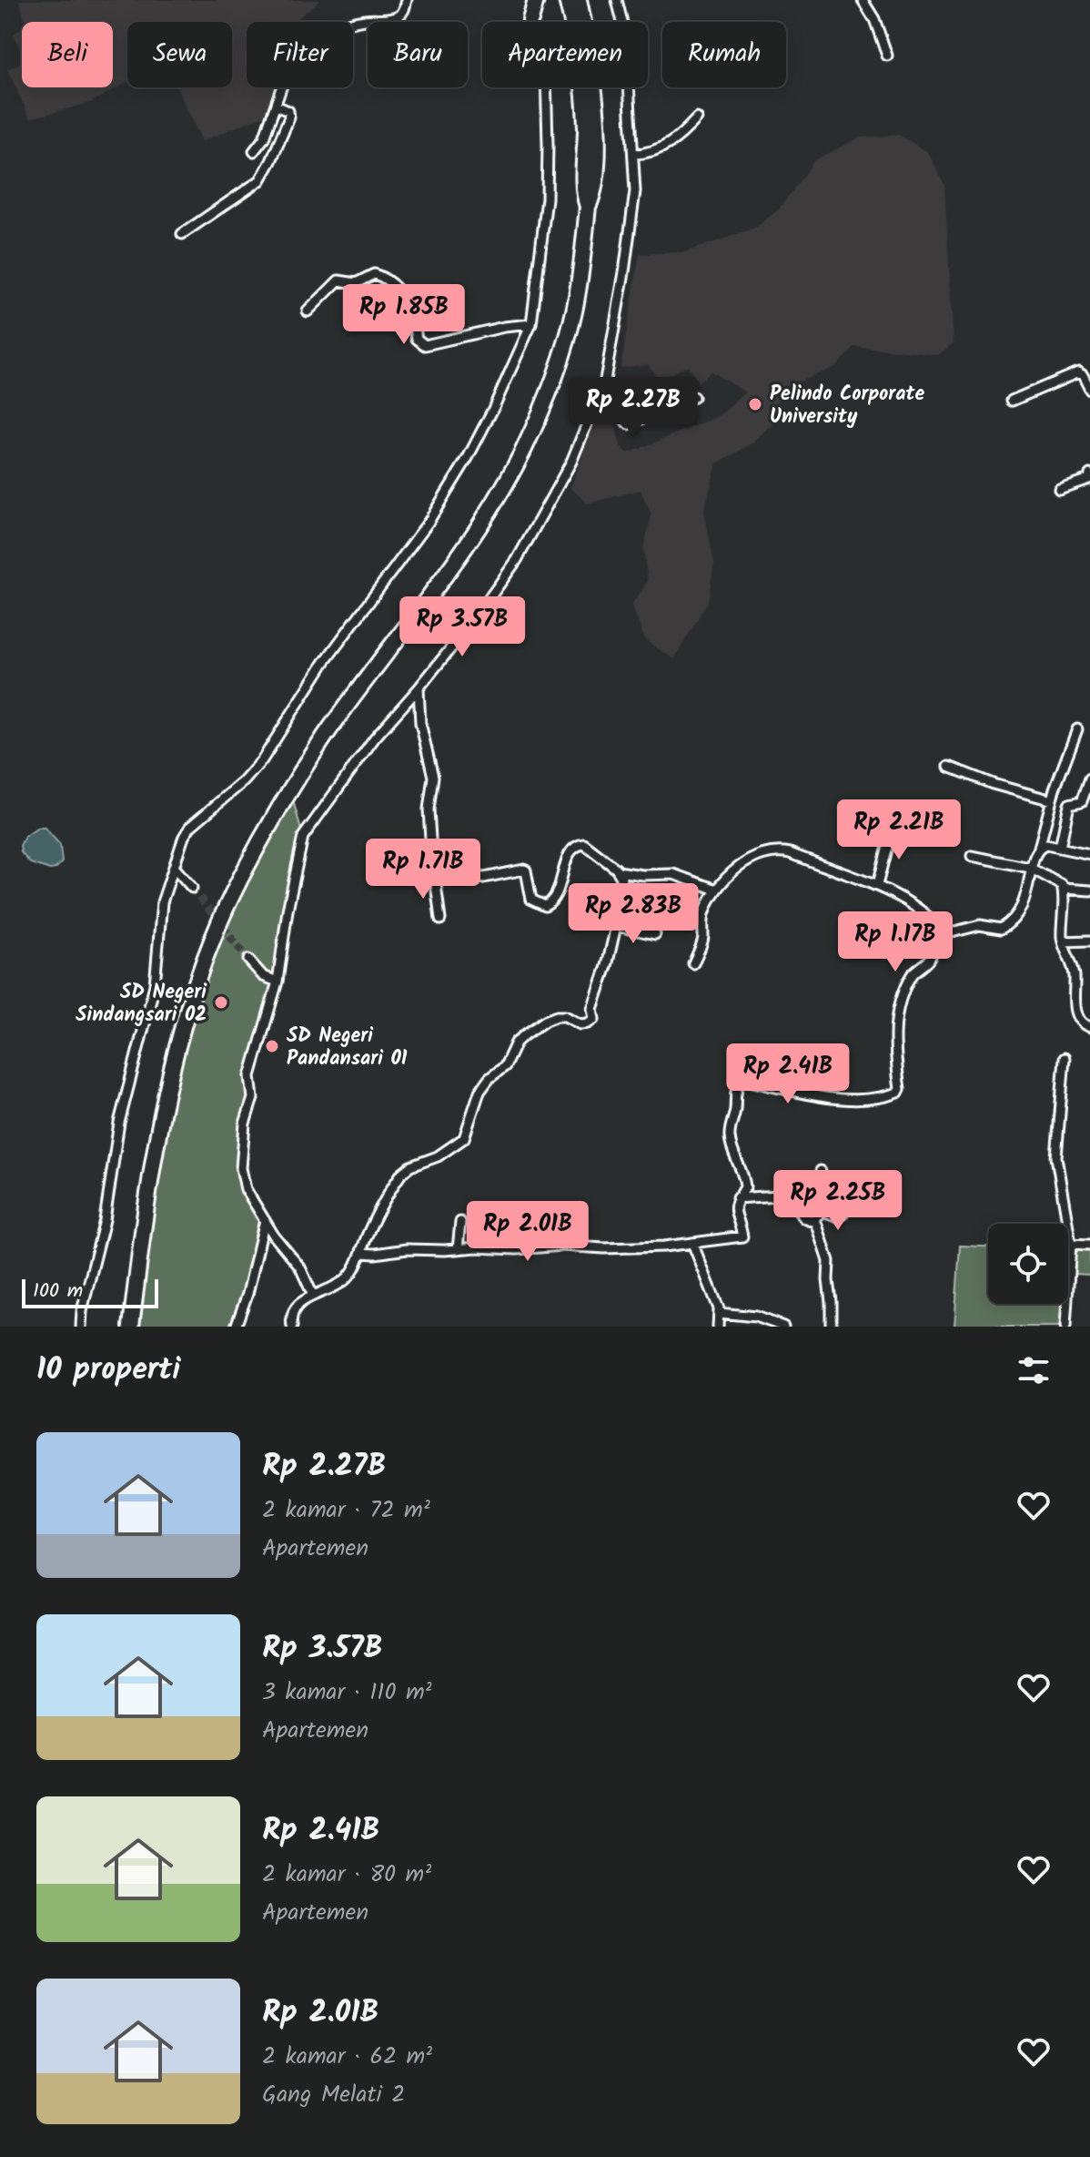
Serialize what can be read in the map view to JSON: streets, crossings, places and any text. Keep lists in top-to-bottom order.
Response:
{
  "places": ["Pelindo Corporate University", "SD Negeri Sindangsari 02", "SD Negeri Pandansari 01"],
  "scale_bar": "100 m",
  "page": {
    "chip": [
      "Beli",
      "Sewa",
      "Filter",
      "Baru",
      "Apartemen",
      "Rumah"
    ],
    "price": [
      "Rp 1.85B",
      "Rp 2.27B",
      "Rp 3.57B",
      "Rp 2.21B",
      "Rp 1.71B",
      "Rp 2.83B",
      "Rp 1.17B",
      "Rp 2.41B",
      "Rp 2.25B",
      "Rp 2.01B"
    ],
    "scale": "100 m",
    "heading": "10 properti",
    "list": [
      {
        "name": "Rp 2.27B",
        "note": "2 kamar · 72 m² · Apartemen"
      },
      {
        "name": "Rp 3.57B",
        "note": "3 kamar · 110 m² · Apartemen"
      },
      {
        "name": "Rp 2.41B",
        "note": "2 kamar · 80 m² · Apartemen"
      },
      {
        "name": "Rp 2.01B",
        "note": "2 kamar · 62 m² · Gang Melati 2"
      }
    ]
  }
}
